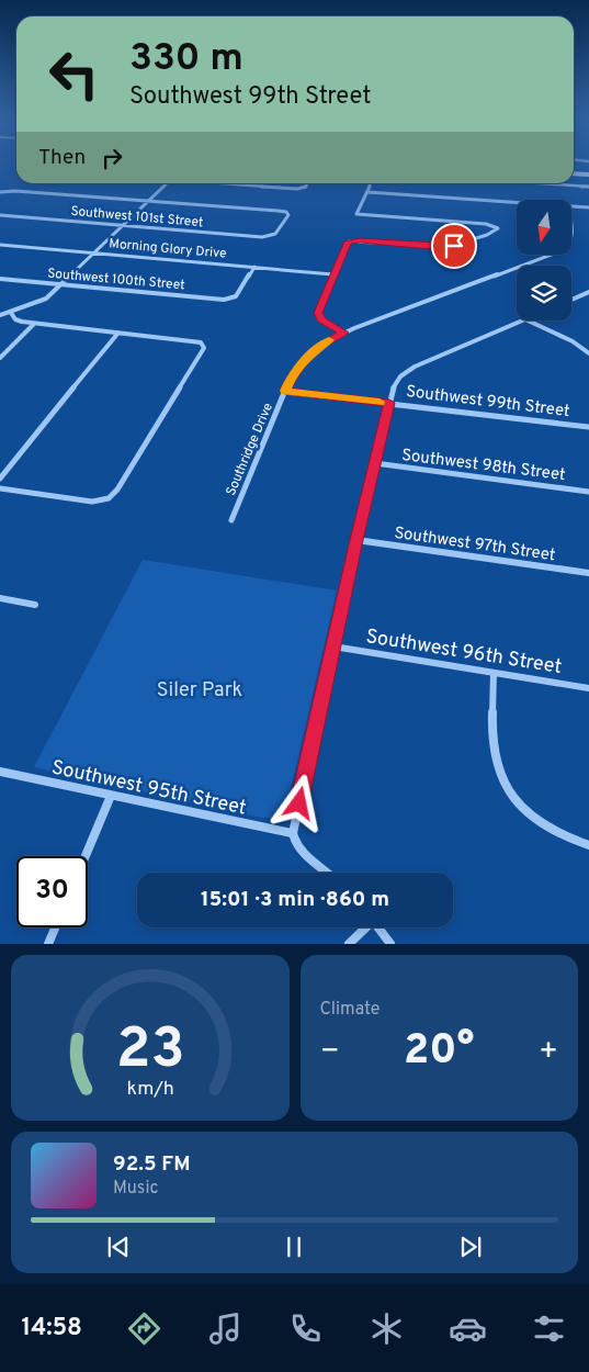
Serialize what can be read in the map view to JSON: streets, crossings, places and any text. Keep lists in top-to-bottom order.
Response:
{
  "streets": {
    "street": [
      "Southwest 101st Street",
      "Morning Glory Drive",
      "Southwest 100th Street",
      "Southwest 99th Street",
      "Southridge Drive",
      "Southwest 98th Street",
      "Southwest 97th Street",
      "Southwest 96th Street",
      "Southwest 95th Street"
    ]
  },
  "crossings": [
    ["Morning Glory Drive", "Southwest 100th Street"],
    ["Southwest 99th Street", "Southridge Drive"]
  ],
  "parks": ["Siler Park"],
  "north": "bottom",
  "page": {
    "turn": ["330 m", "Southwest 99th Street"],
    "then": "Then",
    "limit": "30",
    "trip": "15:01 · 3 min · 860 m",
    "tile": "Climate",
    "heat": ["−", "20°", "+"],
    "song": ["92.5 FM", "Music"],
    "tabs": "14:58",
    "gauge": ["23", "km/h"]
  }
}
